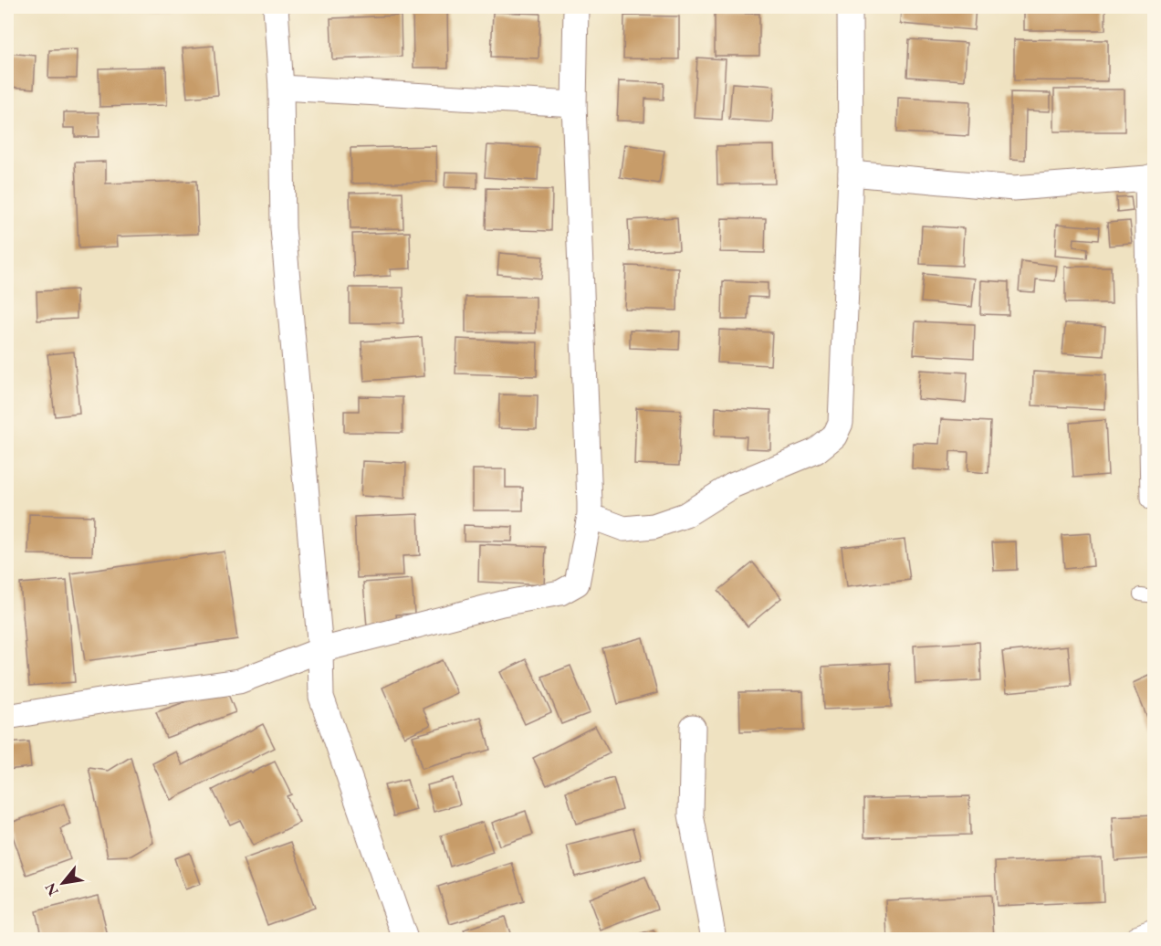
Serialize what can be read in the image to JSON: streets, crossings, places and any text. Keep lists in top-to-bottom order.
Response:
{
  "north": "bottom left"
}
